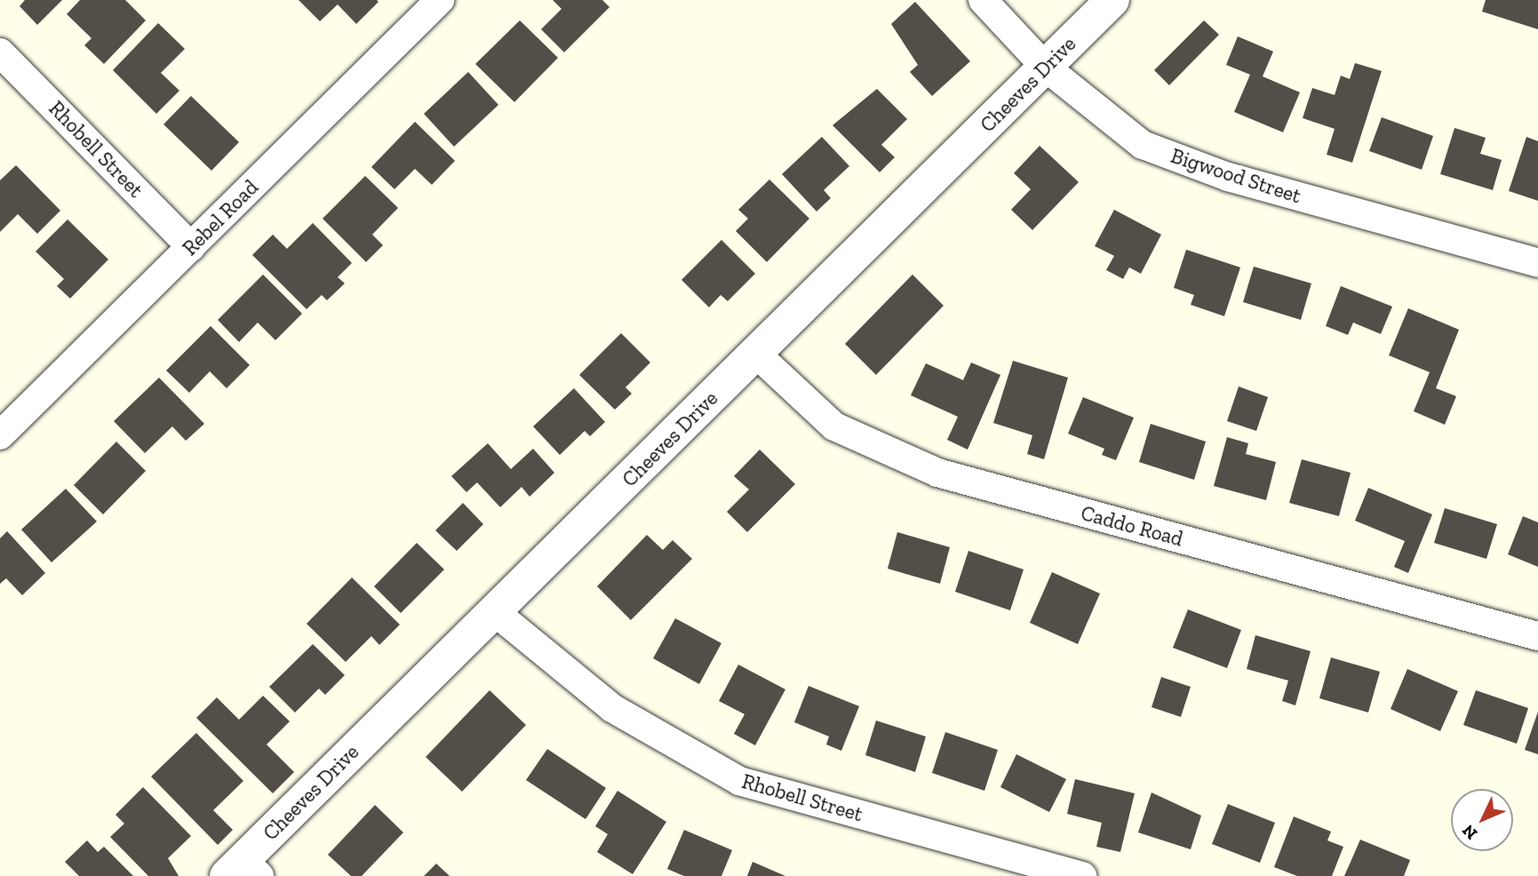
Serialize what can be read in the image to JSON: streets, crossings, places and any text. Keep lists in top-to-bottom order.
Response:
{
  "streets": {
    "street": [
      "Cheeves Drive",
      "Rhobell Street",
      "Bigwood Street",
      "Rebel Road",
      "Caddo Road"
    ]
  },
  "crossings": [
    ["Cheeves Drive", "Rhobell Street"],
    ["Cheeves Drive", "Bigwood Street"],
    ["Cheeves Drive", "Caddo Road"],
    ["Rhobell Street", "Rebel Road"]
  ],
  "north": "bottom left"
}
